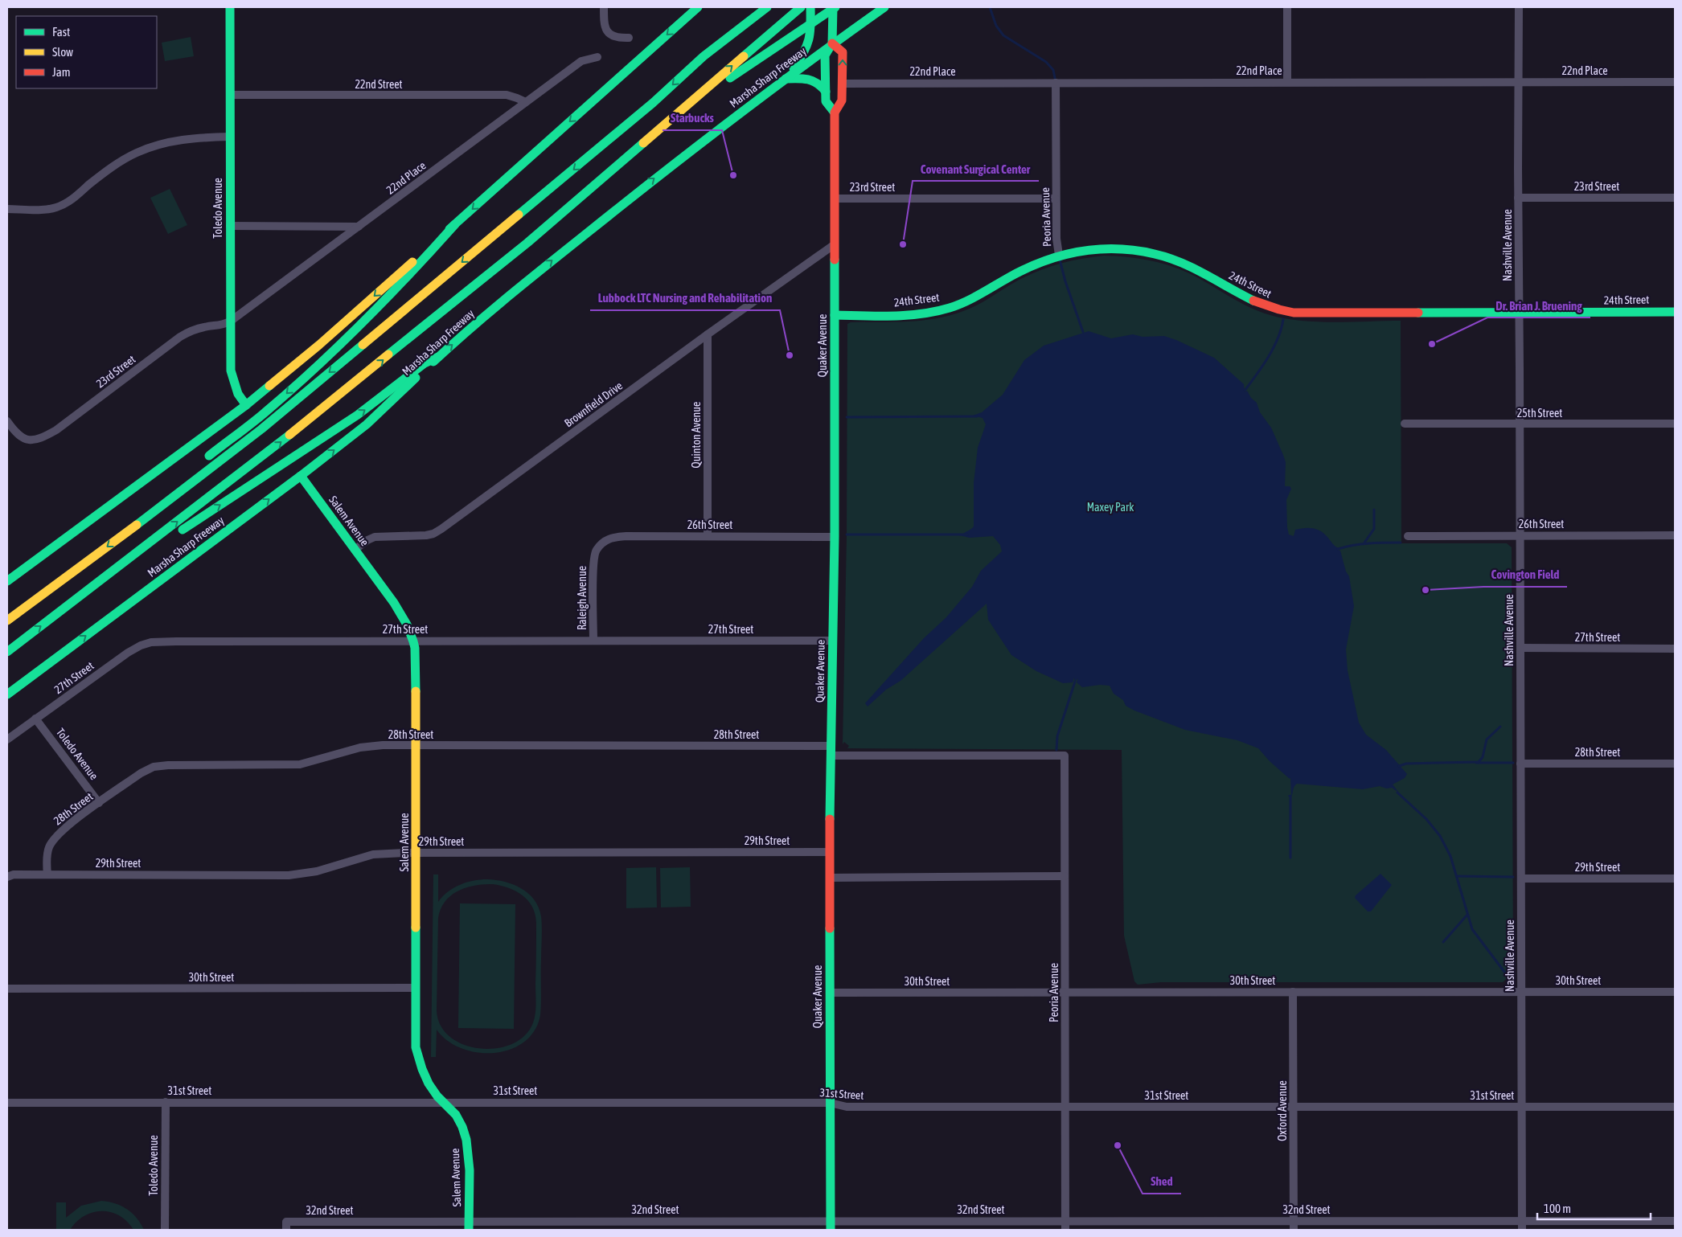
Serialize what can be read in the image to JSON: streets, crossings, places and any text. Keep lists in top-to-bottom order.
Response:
{
  "streets": {
    "main road": [
      "Marsha Sharp Freeway",
      "Toledo Avenue",
      "24th Street",
      "Quaker Avenue",
      "Salem Avenue"
    ],
    "street": [
      "22nd Place",
      "22nd Street",
      "23rd Street",
      "Peoria Avenue",
      "Nashville Avenue",
      "Brownfield Drive",
      "25th Street",
      "Quinton Avenue",
      "26th Street",
      "Raleigh Avenue",
      "27th Street",
      "28th Street",
      "29th Street",
      "30th Street",
      "31st Street",
      "Oxford Avenue",
      "32nd Street"
    ]
  },
  "crossings": [
    ["22nd Place", "22nd Street"],
    ["22nd Place", "23rd Street"],
    ["22nd Place", "Toledo Avenue"],
    ["22nd Place", "Peoria Avenue"],
    ["22nd Place", "Nashville Avenue"],
    ["22nd Place", "Quaker Avenue"],
    ["Marsha Sharp Freeway", "Quaker Avenue"],
    ["Marsha Sharp Freeway", "Salem Avenue"],
    ["22nd Street", "Toledo Avenue"],
    ["23rd Street", "Toledo Avenue"],
    ["23rd Street", "Peoria Avenue"],
    ["23rd Street", "Nashville Avenue"],
    ["23rd Street", "Quaker Avenue"],
    ["Toledo Avenue", "27th Street"],
    ["Toledo Avenue", "28th Street"],
    ["Toledo Avenue", "31st Street"],
    ["Peoria Avenue", "24th Street"],
    ["Peoria Avenue", "28th Street"],
    ["Peoria Avenue", "30th Street"],
    ["Peoria Avenue", "31st Street"],
    ["Peoria Avenue", "32nd Street"],
    ["Nashville Avenue", "24th Street"],
    ["Nashville Avenue", "25th Street"],
    ["Nashville Avenue", "26th Street"],
    ["Nashville Avenue", "27th Street"],
    ["Nashville Avenue", "28th Street"],
    ["Nashville Avenue", "29th Street"],
    ["Nashville Avenue", "30th Street"],
    ["Nashville Avenue", "31st Street"],
    ["Nashville Avenue", "32nd Street"],
    ["24th Street", "Quaker Avenue"],
    ["Quaker Avenue", "Brownfield Drive"],
    ["Quaker Avenue", "26th Street"],
    ["Quaker Avenue", "27th Street"],
    ["Quaker Avenue", "28th Street"],
    ["Quaker Avenue", "29th Street"],
    ["Quaker Avenue", "30th Street"],
    ["Quaker Avenue", "31st Street"],
    ["Quaker Avenue", "32nd Street"],
    ["Brownfield Drive", "Quinton Avenue"],
    ["Brownfield Drive", "Salem Avenue"],
    ["Quinton Avenue", "26th Street"],
    ["Salem Avenue", "27th Street"],
    ["Salem Avenue", "28th Street"],
    ["Salem Avenue", "29th Street"],
    ["Salem Avenue", "30th Street"],
    ["Salem Avenue", "31st Street"],
    ["Salem Avenue", "32nd Street"],
    ["26th Street", "Raleigh Avenue"],
    ["Raleigh Avenue", "27th Street"],
    ["28th Street", "29th Street"],
    ["30th Street", "Oxford Avenue"],
    ["31st Street", "Oxford Avenue"],
    ["Oxford Avenue", "32nd Street"]
  ],
  "parks": ["Maxey Park"],
  "places": [
    "Starbucks",
    "Covenant Surgical Center",
    "Dr. Brian J. Bruening",
    "Lubbock LTC Nursing and Rehabilitation",
    "Covington Field",
    "Shed"
  ],
  "legend": ["Fast", "Slow", "Jam"],
  "scale_bar": "100 m"
}
